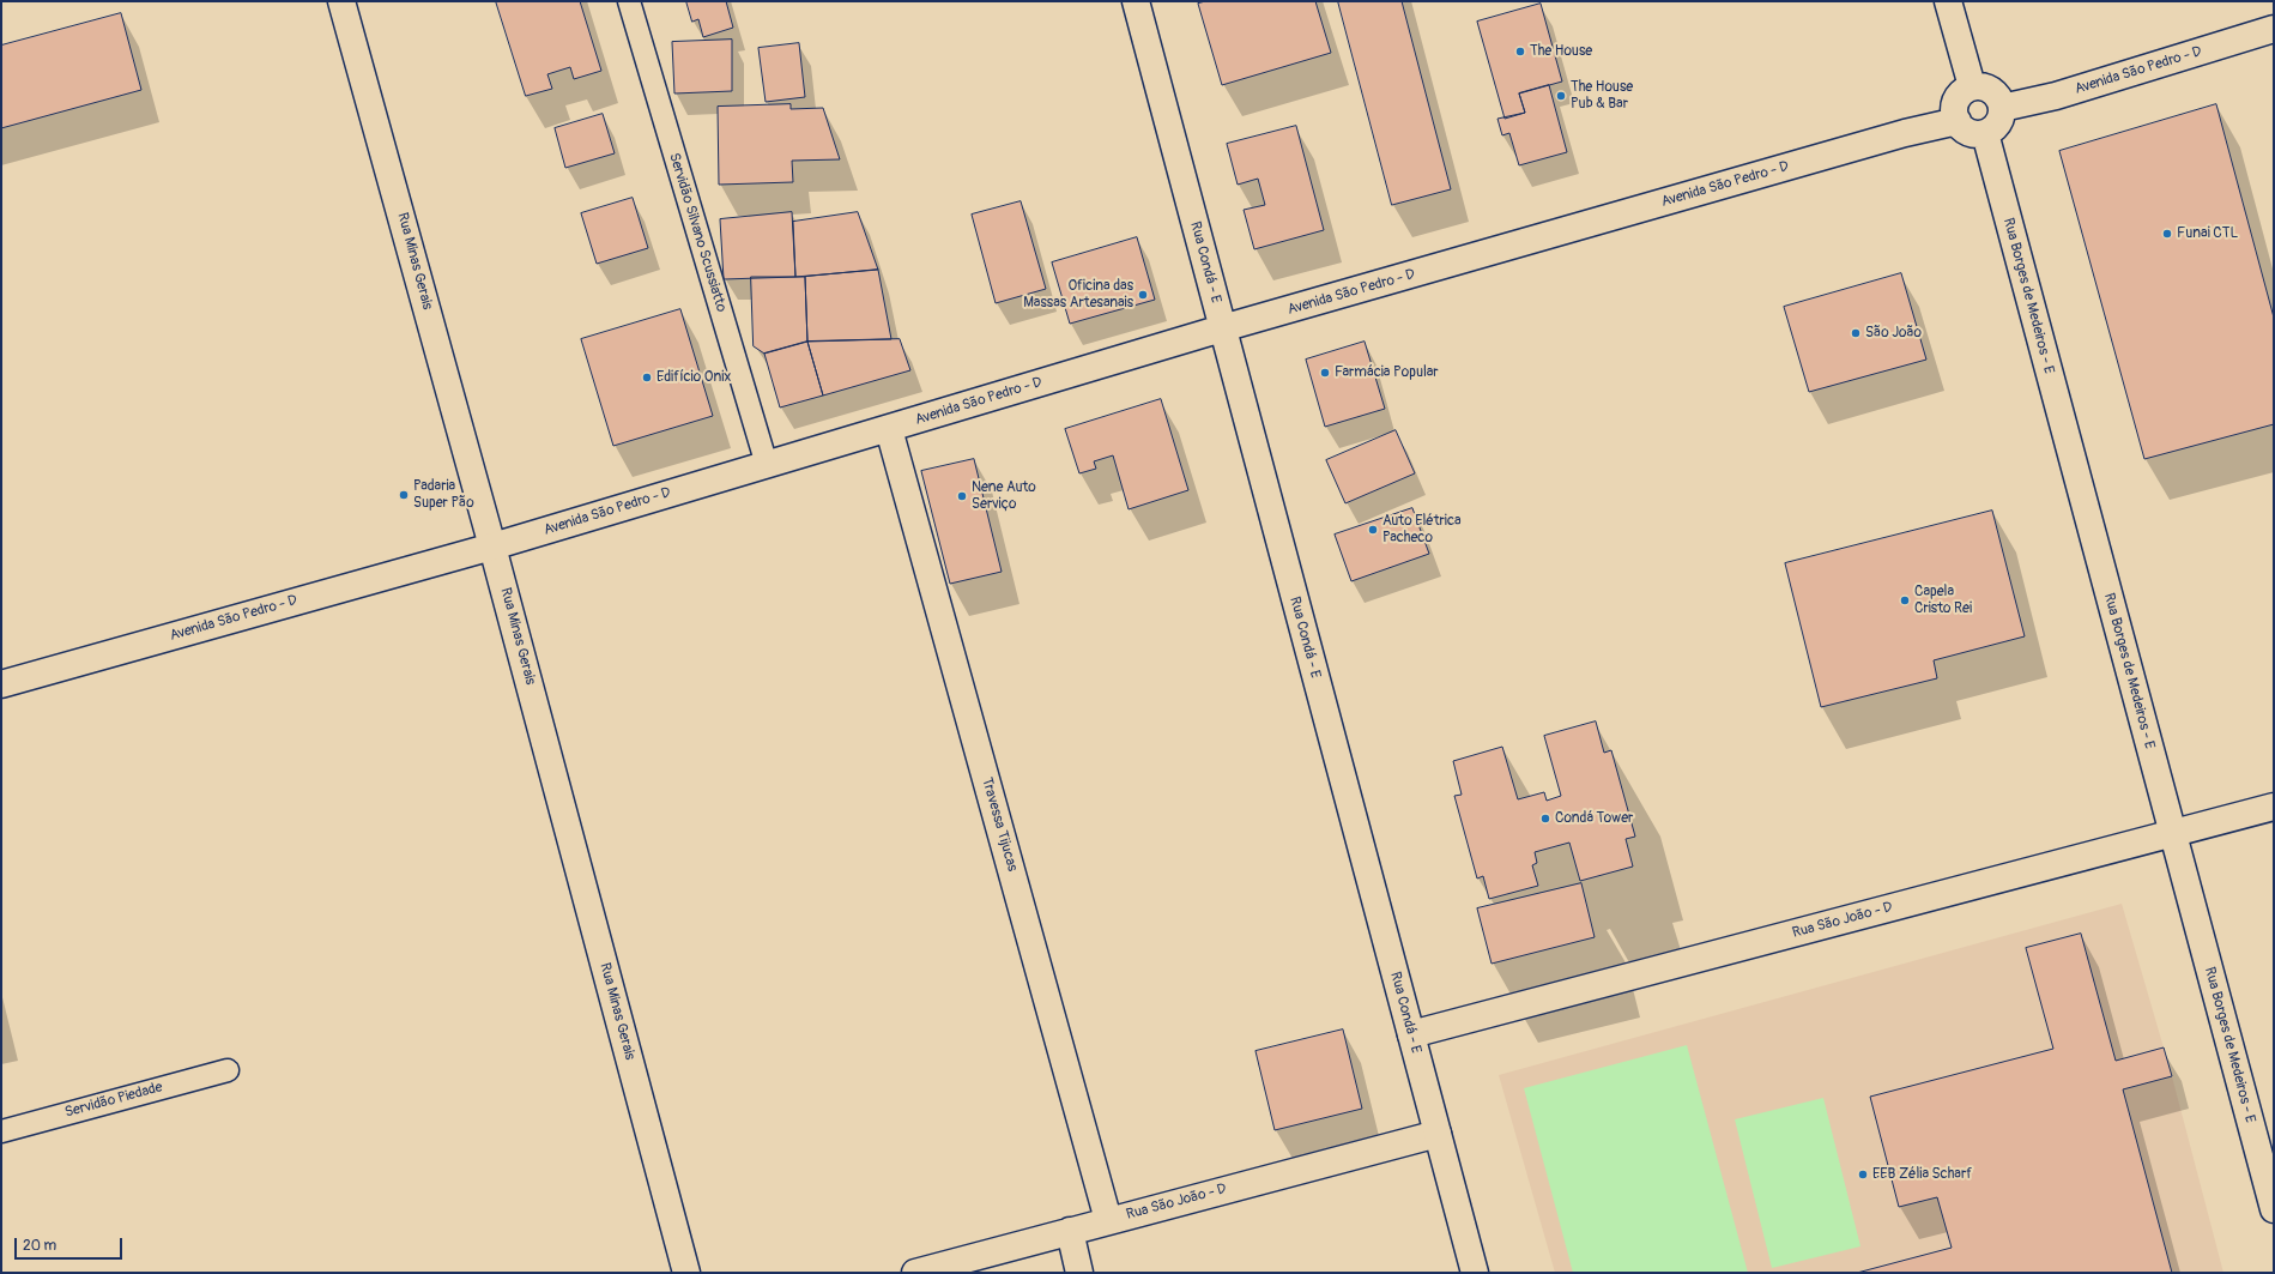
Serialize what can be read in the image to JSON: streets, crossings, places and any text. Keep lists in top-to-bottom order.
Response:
{
  "streets": {
    "street": [
      "Avenida São Pedro - D",
      "Rua Minas Gerais",
      "Rua Condá - E",
      "Rua Borges de Medeiros - E",
      "Travessa Tijucas",
      "Rua São João - D"
    ],
    "lane": ["Servidão Silvano Scussiatto", "Servidão Piedade"]
  },
  "crossings": [
    ["Avenida São Pedro - D", "Servidão Silvano Scussiatto"],
    ["Avenida São Pedro - D", "Rua Minas Gerais"],
    ["Avenida São Pedro - D", "Rua Condá - E"],
    ["Avenida São Pedro - D", "Rua Borges de Medeiros - E"],
    ["Avenida São Pedro - D", "Travessa Tijucas"],
    ["Rua Condá - E", "Rua São João - D"],
    ["Rua Borges de Medeiros - E", "Rua São João - D"],
    ["Travessa Tijucas", "Rua São João - D"]
  ],
  "places": [
    "The House",
    "The House Pub & Bar",
    "Funai CTL",
    "Oficina das Massas Artesanais",
    "São João",
    "Farmácia Popular",
    "Edifício Onix",
    "Padaria Super Pão",
    "Nene Auto Serviço",
    "Auto Elétrica Pacheco",
    "Capela Cristo Rei",
    "Condá Tower",
    "EEB Zélia Scharf"
  ],
  "scale_bar": "20 m"
}
